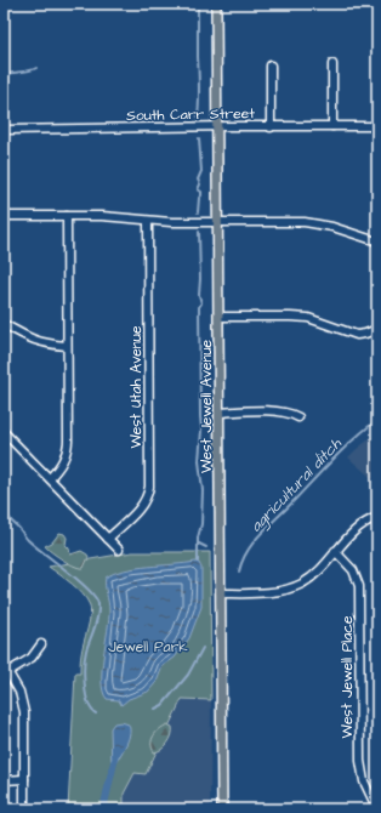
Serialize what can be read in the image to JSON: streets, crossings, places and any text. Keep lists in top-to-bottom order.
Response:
{
  "streets": {
    "main road": ["West Jewell Avenue"],
    "street": ["South Carr Street", "West Utah Avenue", "West Jewell Place"]
  },
  "crossings": [
    ["South Carr Street", "West Jewell Avenue"]
  ],
  "water": ["agricultural ditch"],
  "parks": ["Jewell Park"]
}
